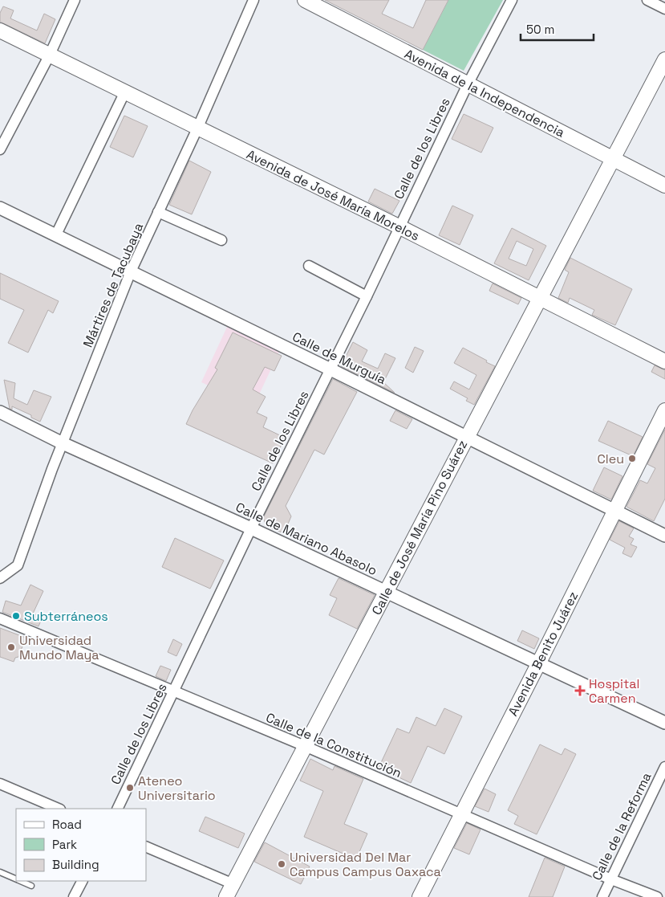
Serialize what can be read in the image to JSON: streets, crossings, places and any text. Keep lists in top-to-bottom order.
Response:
{
  "streets": {
    "main road": [
      "Avenida de la Independencia",
      "Avenida de José María Morelos",
      "Calle de José María Pino Suárez",
      "Avenida Benito Juárez"
    ],
    "street": [
      "Calle de los Libres",
      "Mártires de Tacubaya",
      "Calle de Murguía",
      "Calle de Mariano Abasolo",
      "Calle de la Constitución",
      "Calle de la Reforma"
    ]
  },
  "crossings": [
    ["Avenida de la Independencia", "Calle de los Libres"],
    ["Avenida de la Independencia", "Calle de José María Pino Suárez"],
    ["Calle de los Libres", "Avenida de José María Morelos"],
    ["Calle de los Libres", "Calle de Murguía"],
    ["Calle de los Libres", "Calle de Mariano Abasolo"],
    ["Calle de los Libres", "Calle de la Constitución"],
    ["Avenida de José María Morelos", "Mártires de Tacubaya"],
    ["Avenida de José María Morelos", "Calle de José María Pino Suárez"],
    ["Mártires de Tacubaya", "Calle de Murguía"],
    ["Mártires de Tacubaya", "Calle de Mariano Abasolo"],
    ["Calle de Murguía", "Calle de José María Pino Suárez"],
    ["Calle de Murguía", "Avenida Benito Juárez"],
    ["Calle de José María Pino Suárez", "Calle de Mariano Abasolo"],
    ["Calle de José María Pino Suárez", "Calle de la Constitución"],
    ["Calle de Mariano Abasolo", "Avenida Benito Juárez"],
    ["Avenida Benito Juárez", "Calle de la Constitución"],
    ["Calle de la Constitución", "Calle de la Reforma"]
  ],
  "places": {
    "other": [
      "Cleu",
      "Subterráneos",
      "Universidad Mundo Maya",
      "Ateneo Universitario",
      "Universidad Del Mar Campus Campus Oaxaca"
    ],
    "health": ["Hospital Carmen"]
  },
  "legend": ["Road", "Park", "Building"],
  "scale_bar": "50 m"
}
